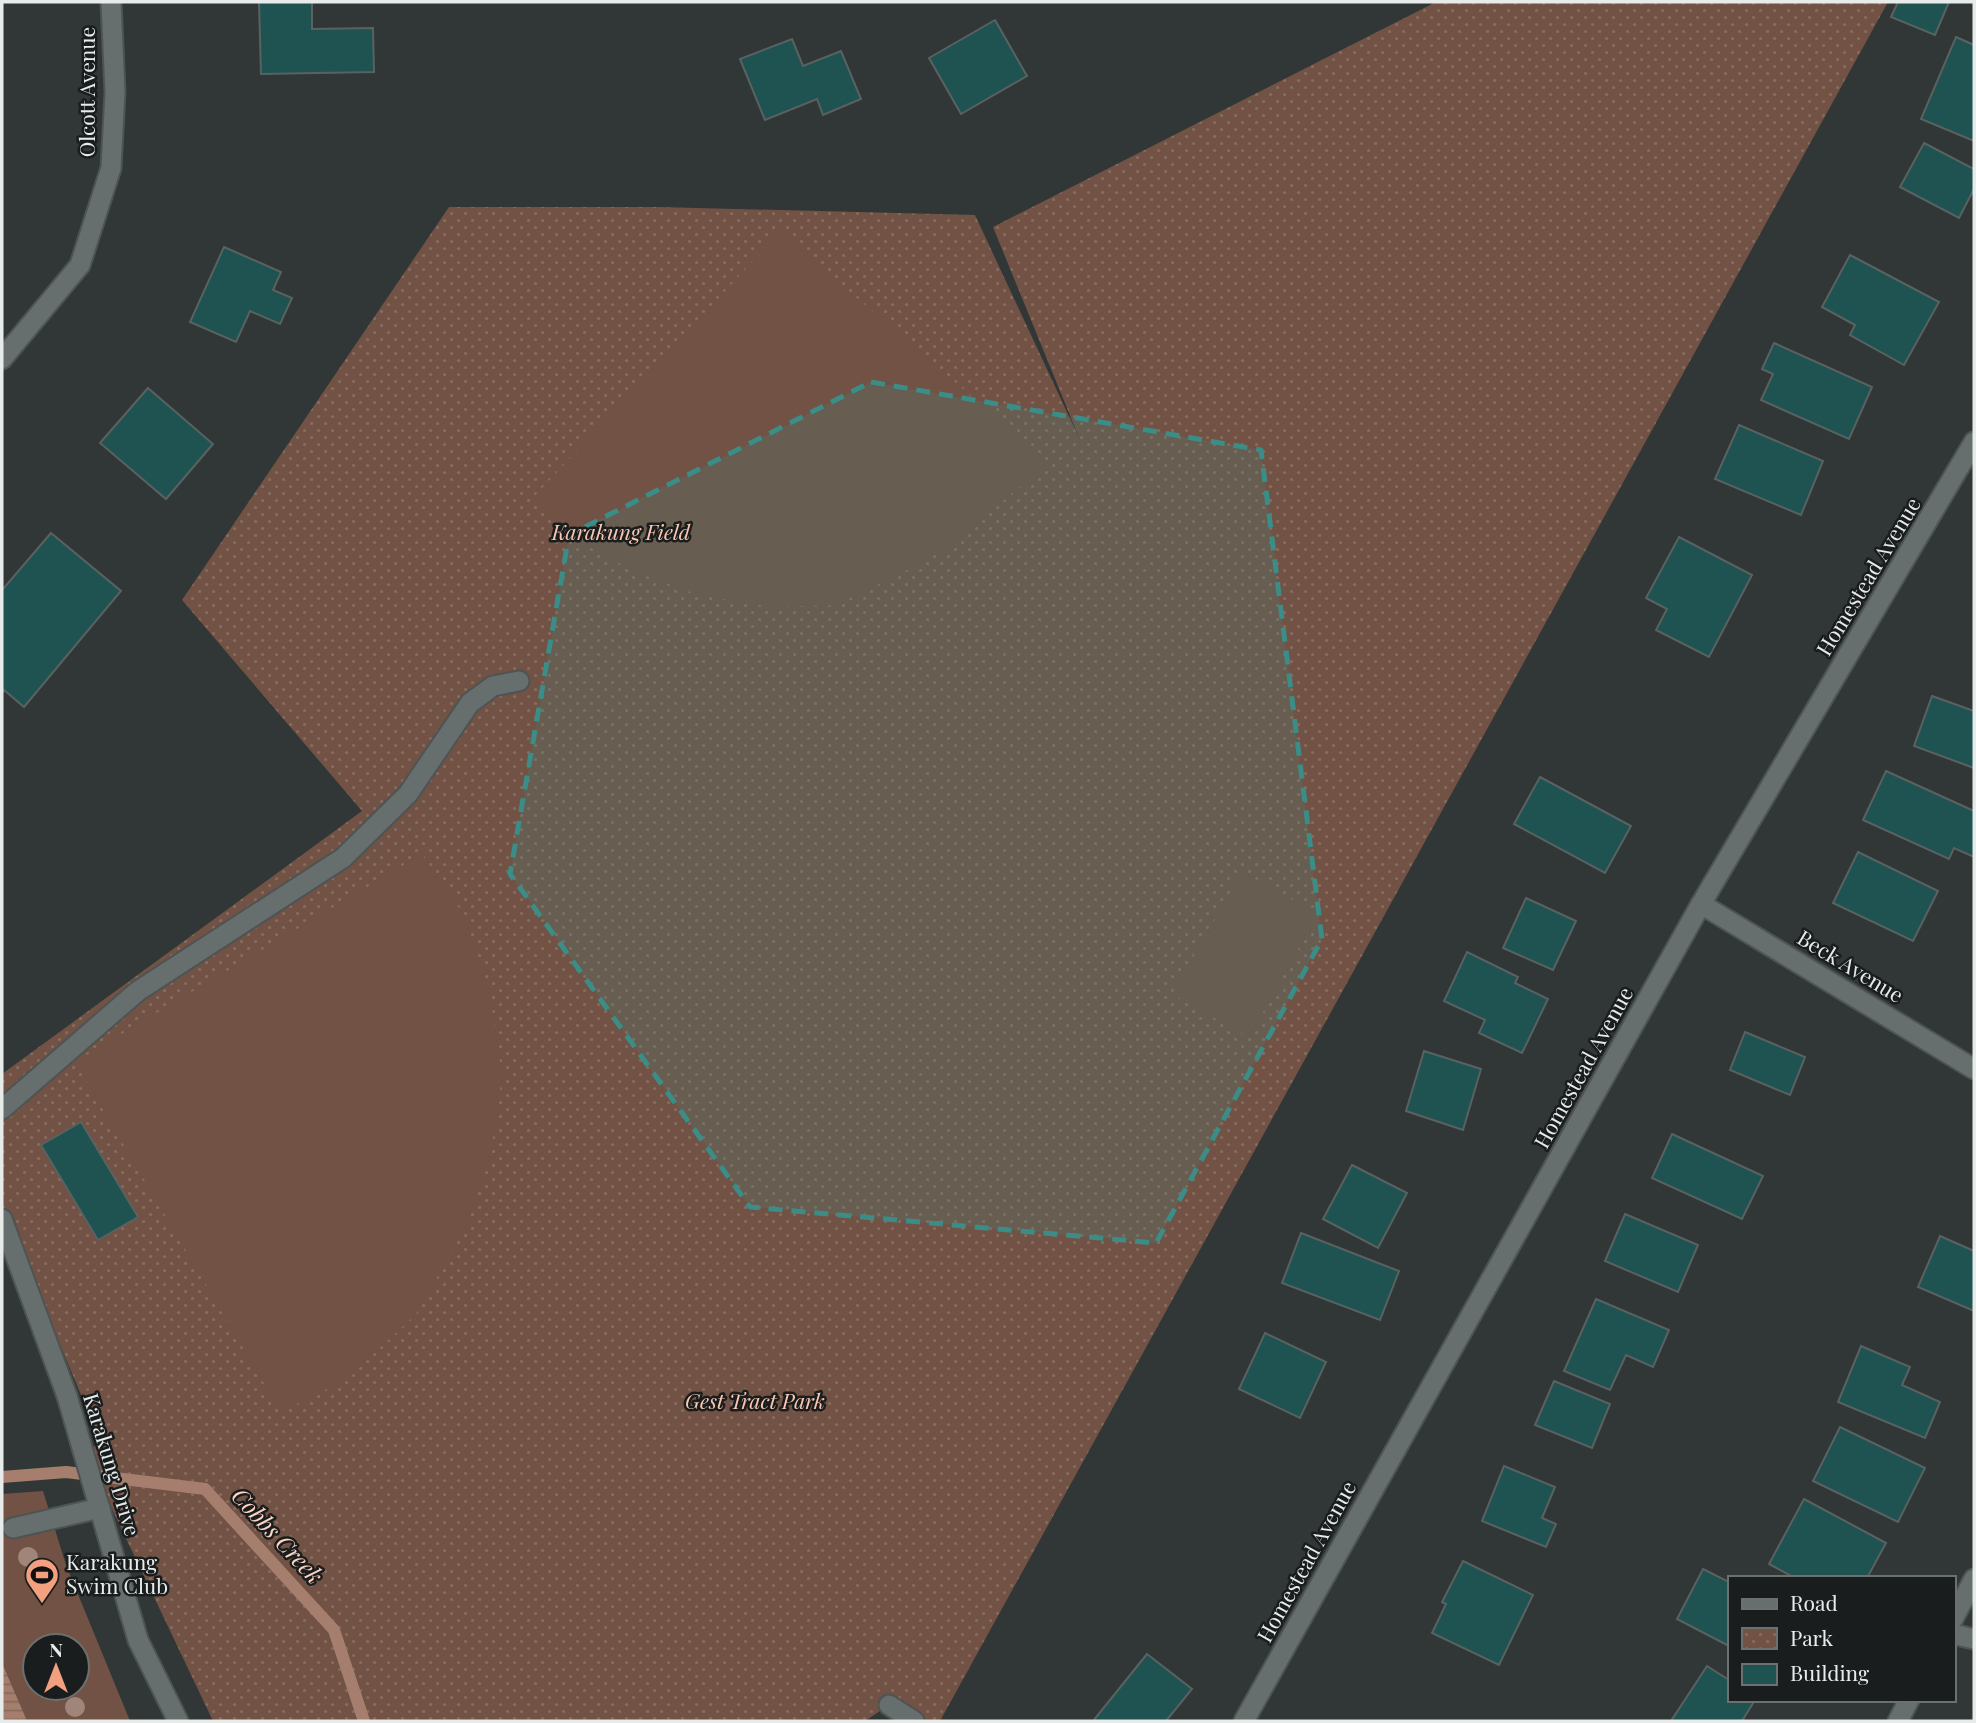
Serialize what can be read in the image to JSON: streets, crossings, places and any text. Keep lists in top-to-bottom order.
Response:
{
  "streets": {
    "street": [
      "Olcott Avenue",
      "Homestead Avenue",
      "Beck Avenue",
      "Karakung Drive"
    ]
  },
  "crossings": [
    ["Homestead Avenue", "Beck Avenue"]
  ],
  "water": ["Cobbs Creek"],
  "parks": ["Karakung Field", "Gest Tract Park"],
  "places": {
    "sports": ["Karakung Swim Club"]
  },
  "legend": ["Road", "Park", "Building"],
  "north": "top"
}
